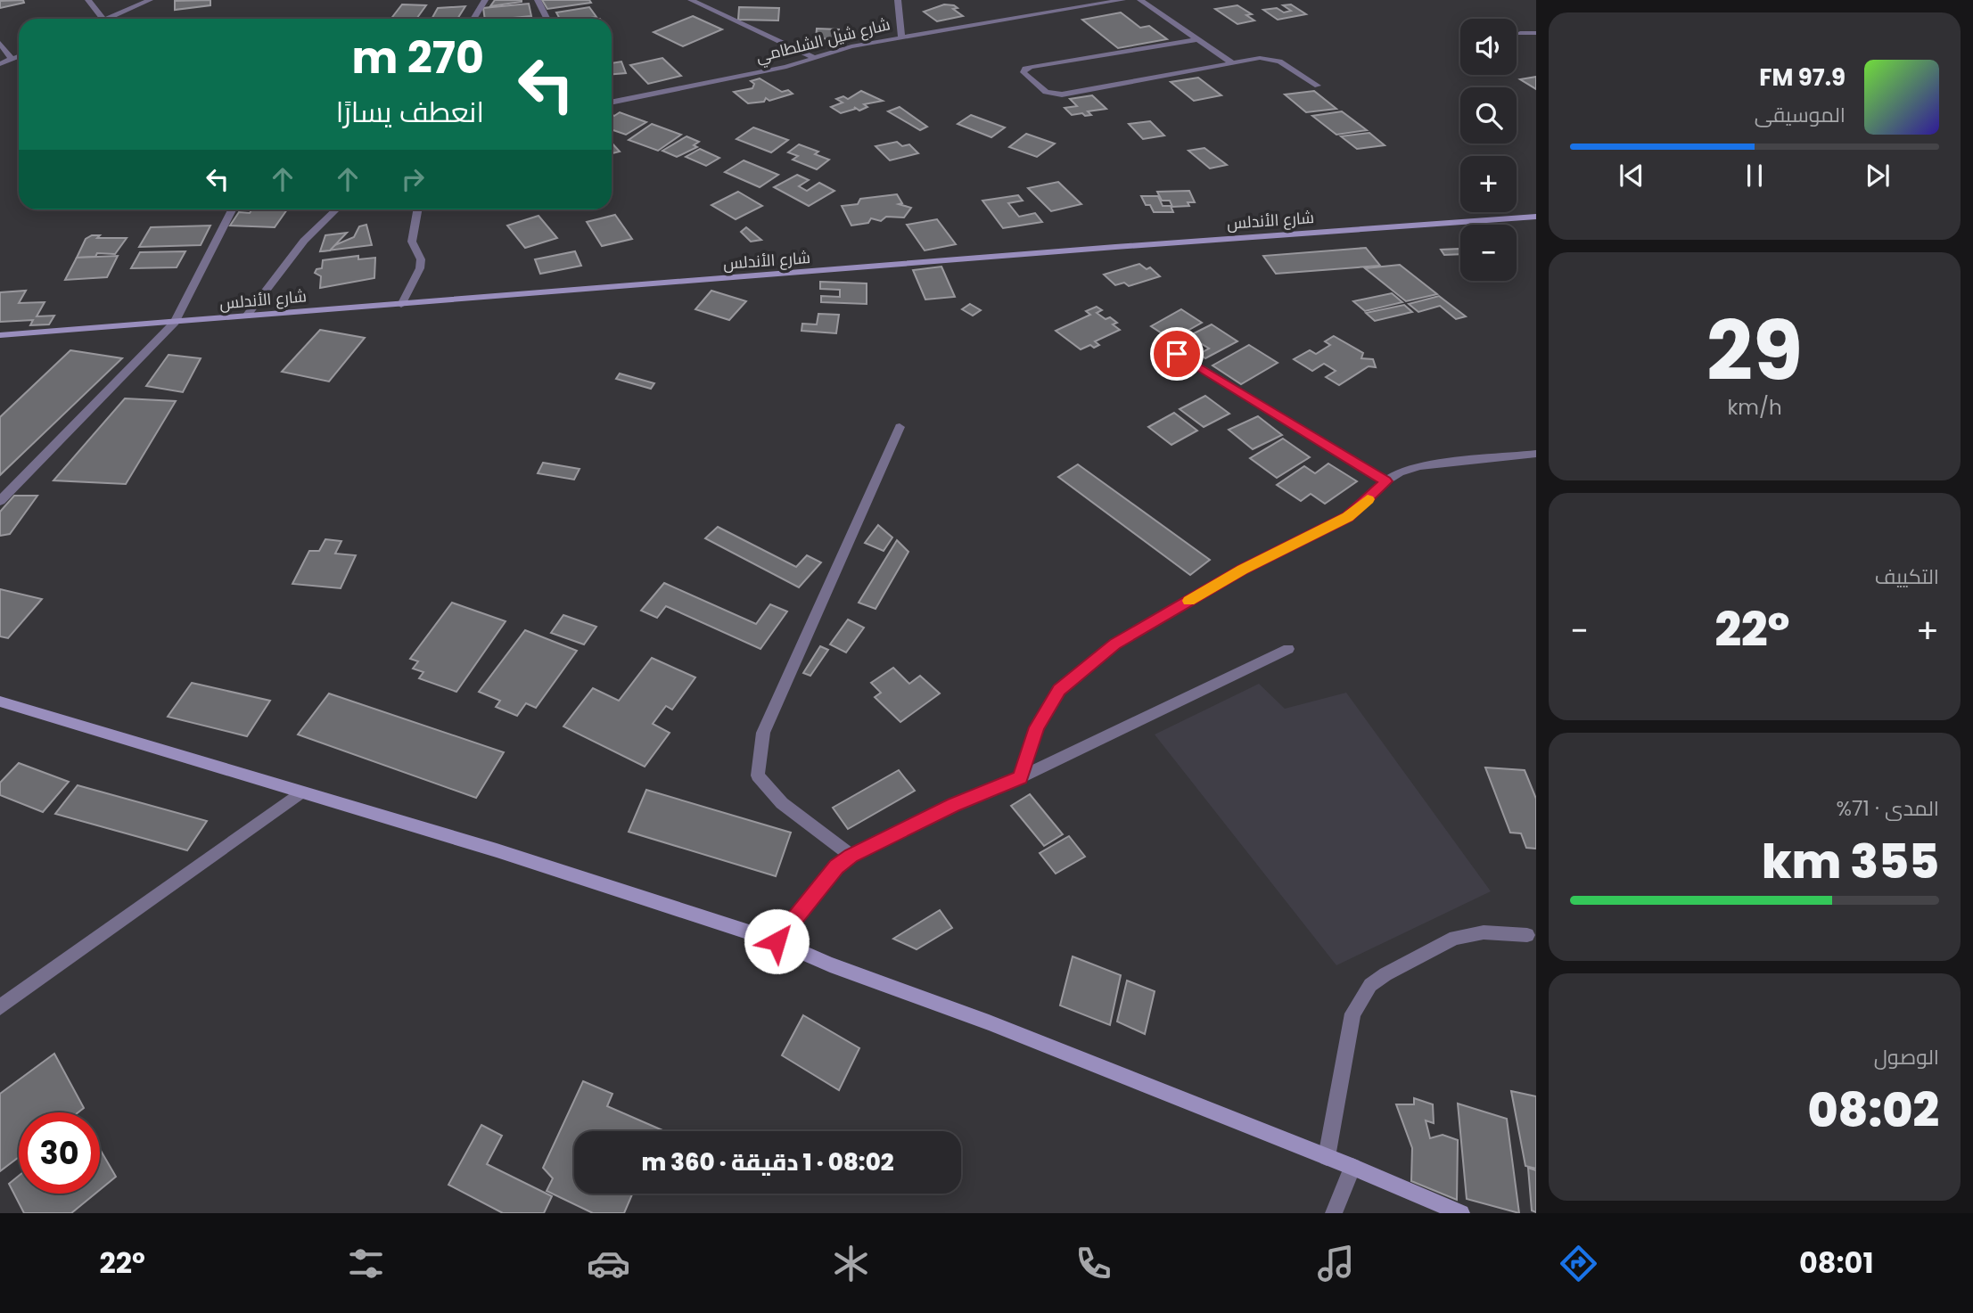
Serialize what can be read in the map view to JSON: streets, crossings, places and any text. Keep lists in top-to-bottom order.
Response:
{
  "streets": {
    "main road": ["شارع الأندلس"],
    "street": ["شارع شيل الشلطامي"]
  },
  "page": {
    "map_buttons": ["+", "−"],
    "turn": ["270 m", "انعطف يسارًا"],
    "song": ["97.9 FM", "الموسيقى"],
    "tile": [
      ["29", "km/h"],
      "التكييف",
      ["المدى · 71%", "355 km"],
      ["الوصول", "08:02"]
    ],
    "heat": ["−", "22°", "+"],
    "limit": "30",
    "trip": "08:02 · 1 دقيقة · 360 m",
    "tabs": ["08:01", "22°"]
  }
}
